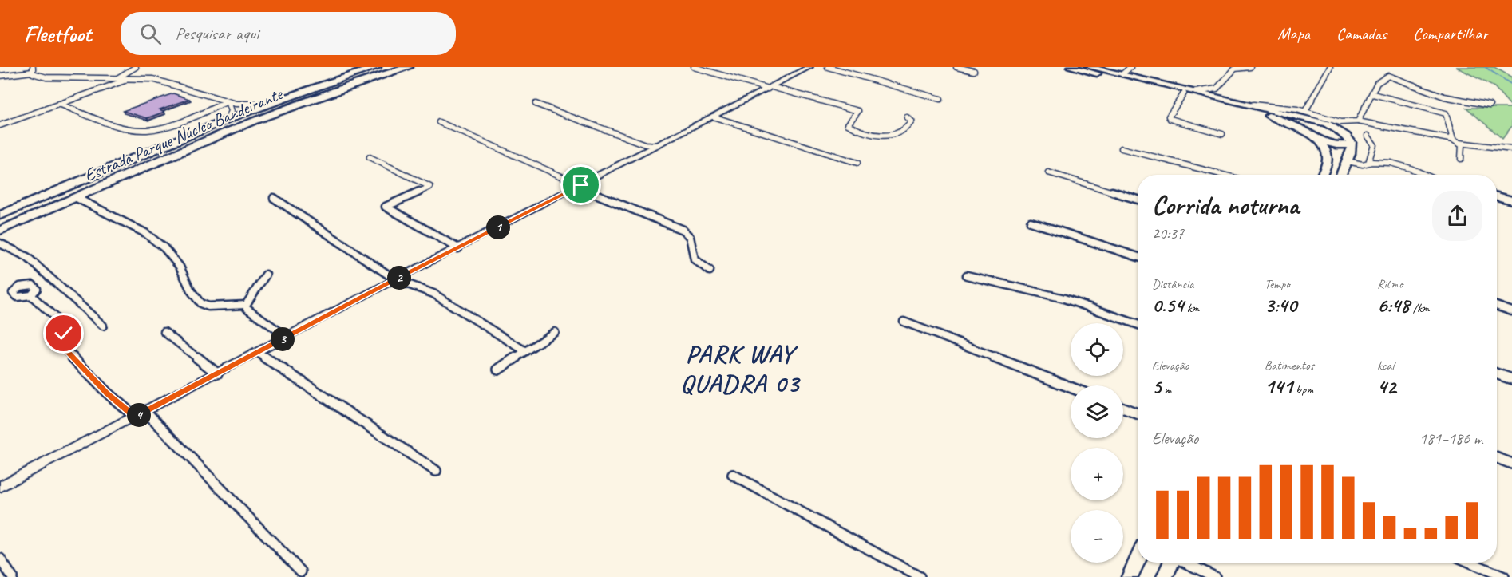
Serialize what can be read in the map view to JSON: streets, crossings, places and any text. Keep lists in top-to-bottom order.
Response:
{
  "streets": {
    "highway": ["Estrada Parque Núcleo Bandeirante"]
  },
  "districts": ["PARK WAY QUADRA 03"],
  "page": {
    "header": "Fleetfoot",
    "search": "Pesquisar aqui",
    "nav": ["Mapa", "Camadas", "Compartilhar"],
    "heading": ["Corrida noturna", "20:37"],
    "pins": [
      "1",
      "2",
      "3",
      "4"
    ],
    "stats": [
      ["Distância", "0.54 km"],
      ["Tempo", "3:40"],
      ["Ritmo", "6:48 /km"],
      ["Elevação", "5 m"],
      ["Batimentos", "141 bpm"],
      ["kcal", "42"]
    ],
    "map_buttons": ["+", "−"],
    "chart": ["Elevação", "181–186 m"]
  }
}
